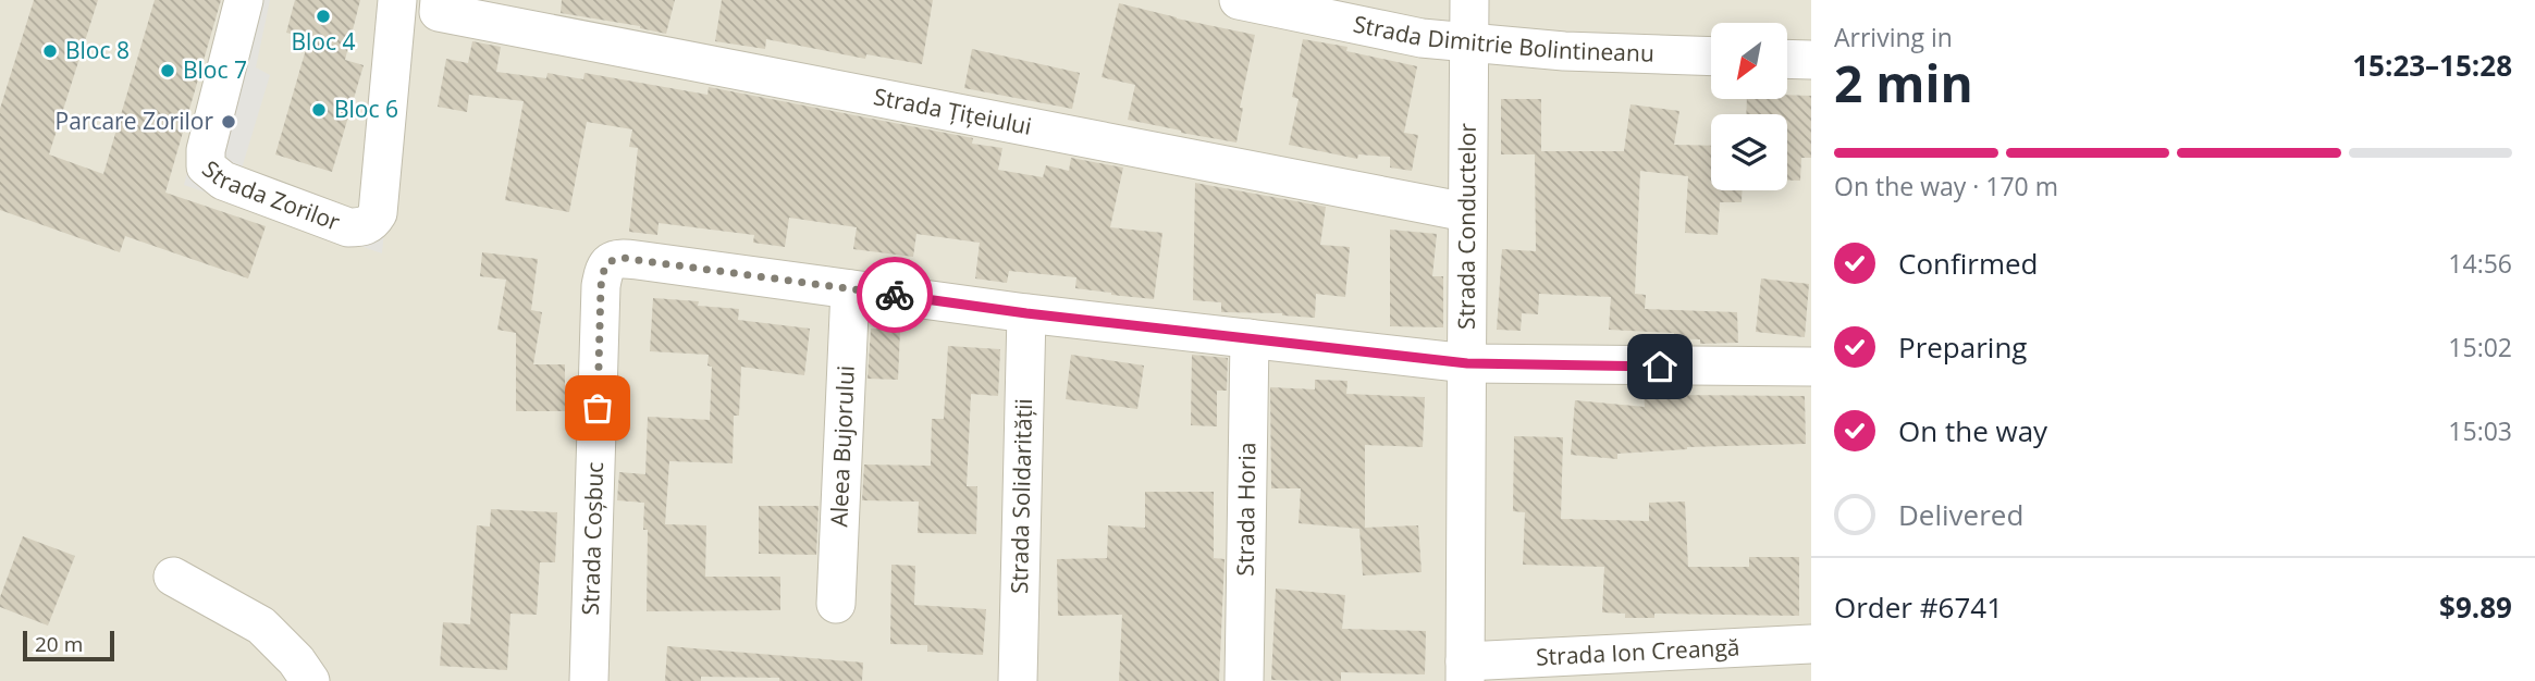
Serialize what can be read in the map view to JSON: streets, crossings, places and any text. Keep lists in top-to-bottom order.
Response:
{
  "streets": {
    "street": [
      "Strada Dimitrie Bolintineanu",
      "Strada Țițeiului",
      "Strada Zorilor",
      "Strada Conductelor",
      "Aleea Bujorului",
      "Strada Solidarității",
      "Strada Horia",
      "Strada Coșbuc",
      "Strada Ion Creangă"
    ]
  },
  "crossings": [
    ["Strada Dimitrie Bolintineanu", "Strada Conductelor"],
    ["Strada Țițeiului", "Strada Conductelor"],
    ["Strada Conductelor", "Strada Ion Creangă"],
    ["Aleea Bujorului", "Strada Coșbuc"]
  ],
  "places": [
    "Bloc 4",
    "Bloc 8",
    "Bloc 7",
    "Bloc 6",
    "Parcare Zorilor"
  ],
  "scale_bar": "20 m",
  "north": "bottom left",
  "page": {
    "heading": ["2 min", "Arriving in", "15:23–15:28"],
    "panel": ["Order #6741", "$9.89"],
    "bar": "On the way · 170 m",
    "list": [
      ["Confirmed", "14:56"],
      ["Preparing", "15:02"],
      ["On the way", "15:03"],
      "Delivered"
    ],
    "scale": "20 m"
  }
}
